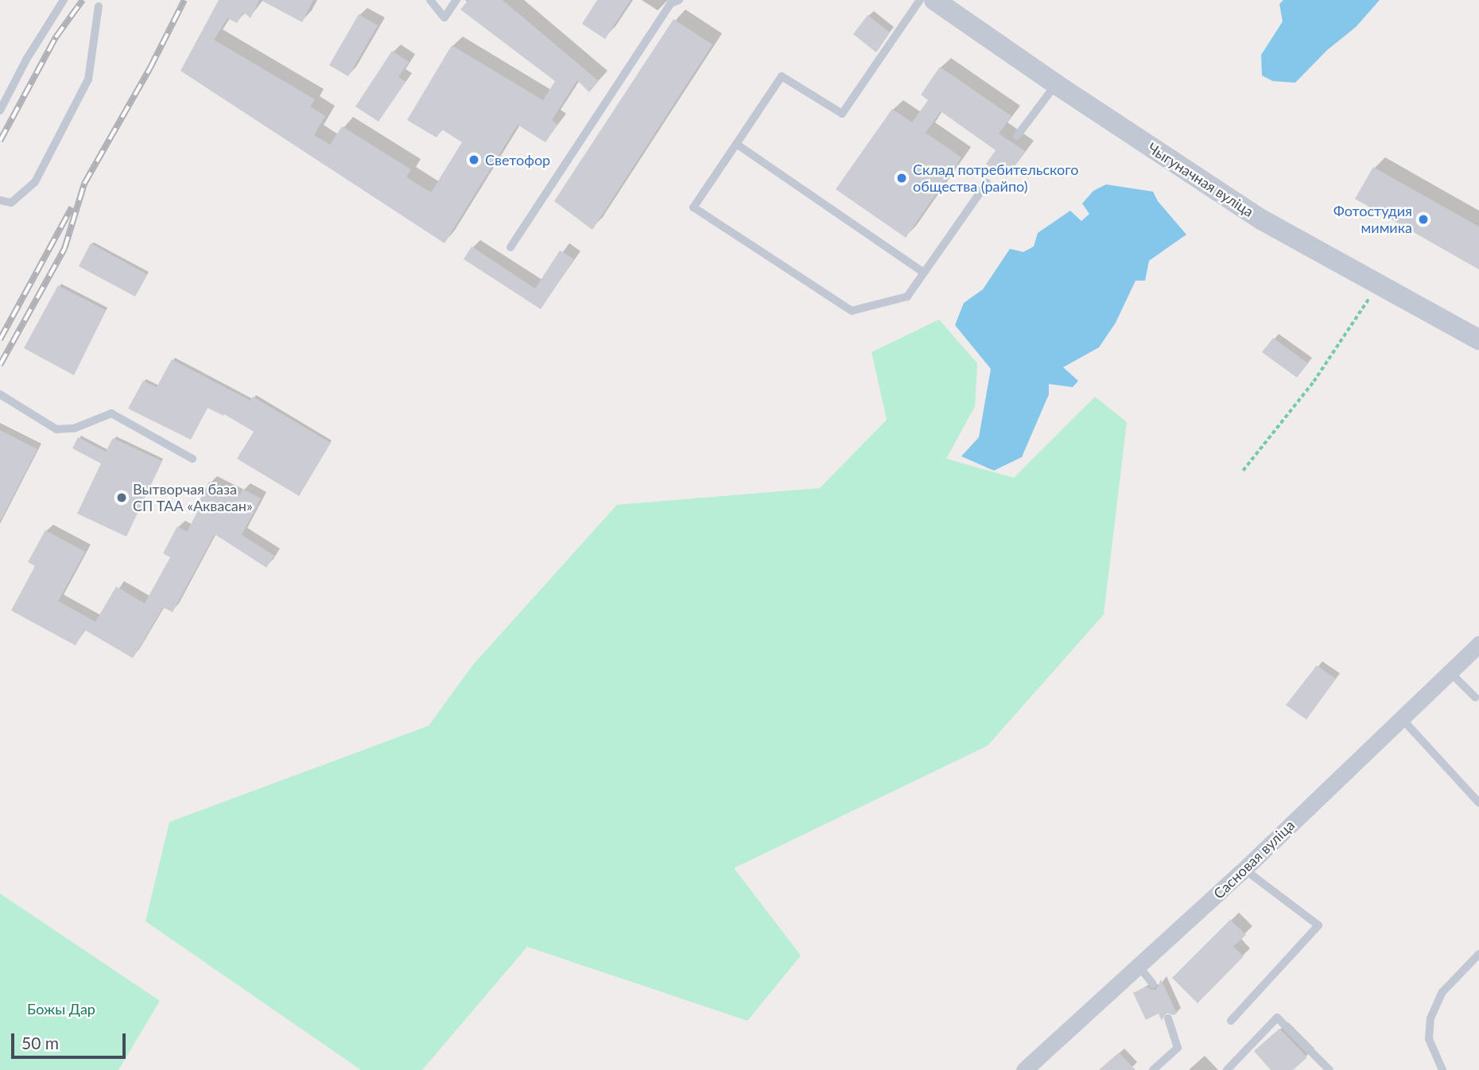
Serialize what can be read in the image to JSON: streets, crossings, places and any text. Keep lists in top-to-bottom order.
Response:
{
  "streets": {
    "street": ["Чыгуначная вуліца", "Сасновая вуліца"]
  },
  "parks": ["Божы Дар"],
  "places": [
    "Светофор",
    "Склад потребительского общества (райпо)",
    "Фотостудия мимика",
    "Вытворчая база СП ТАА «Аквасан»"
  ],
  "scale_bar": "50 m"
}
